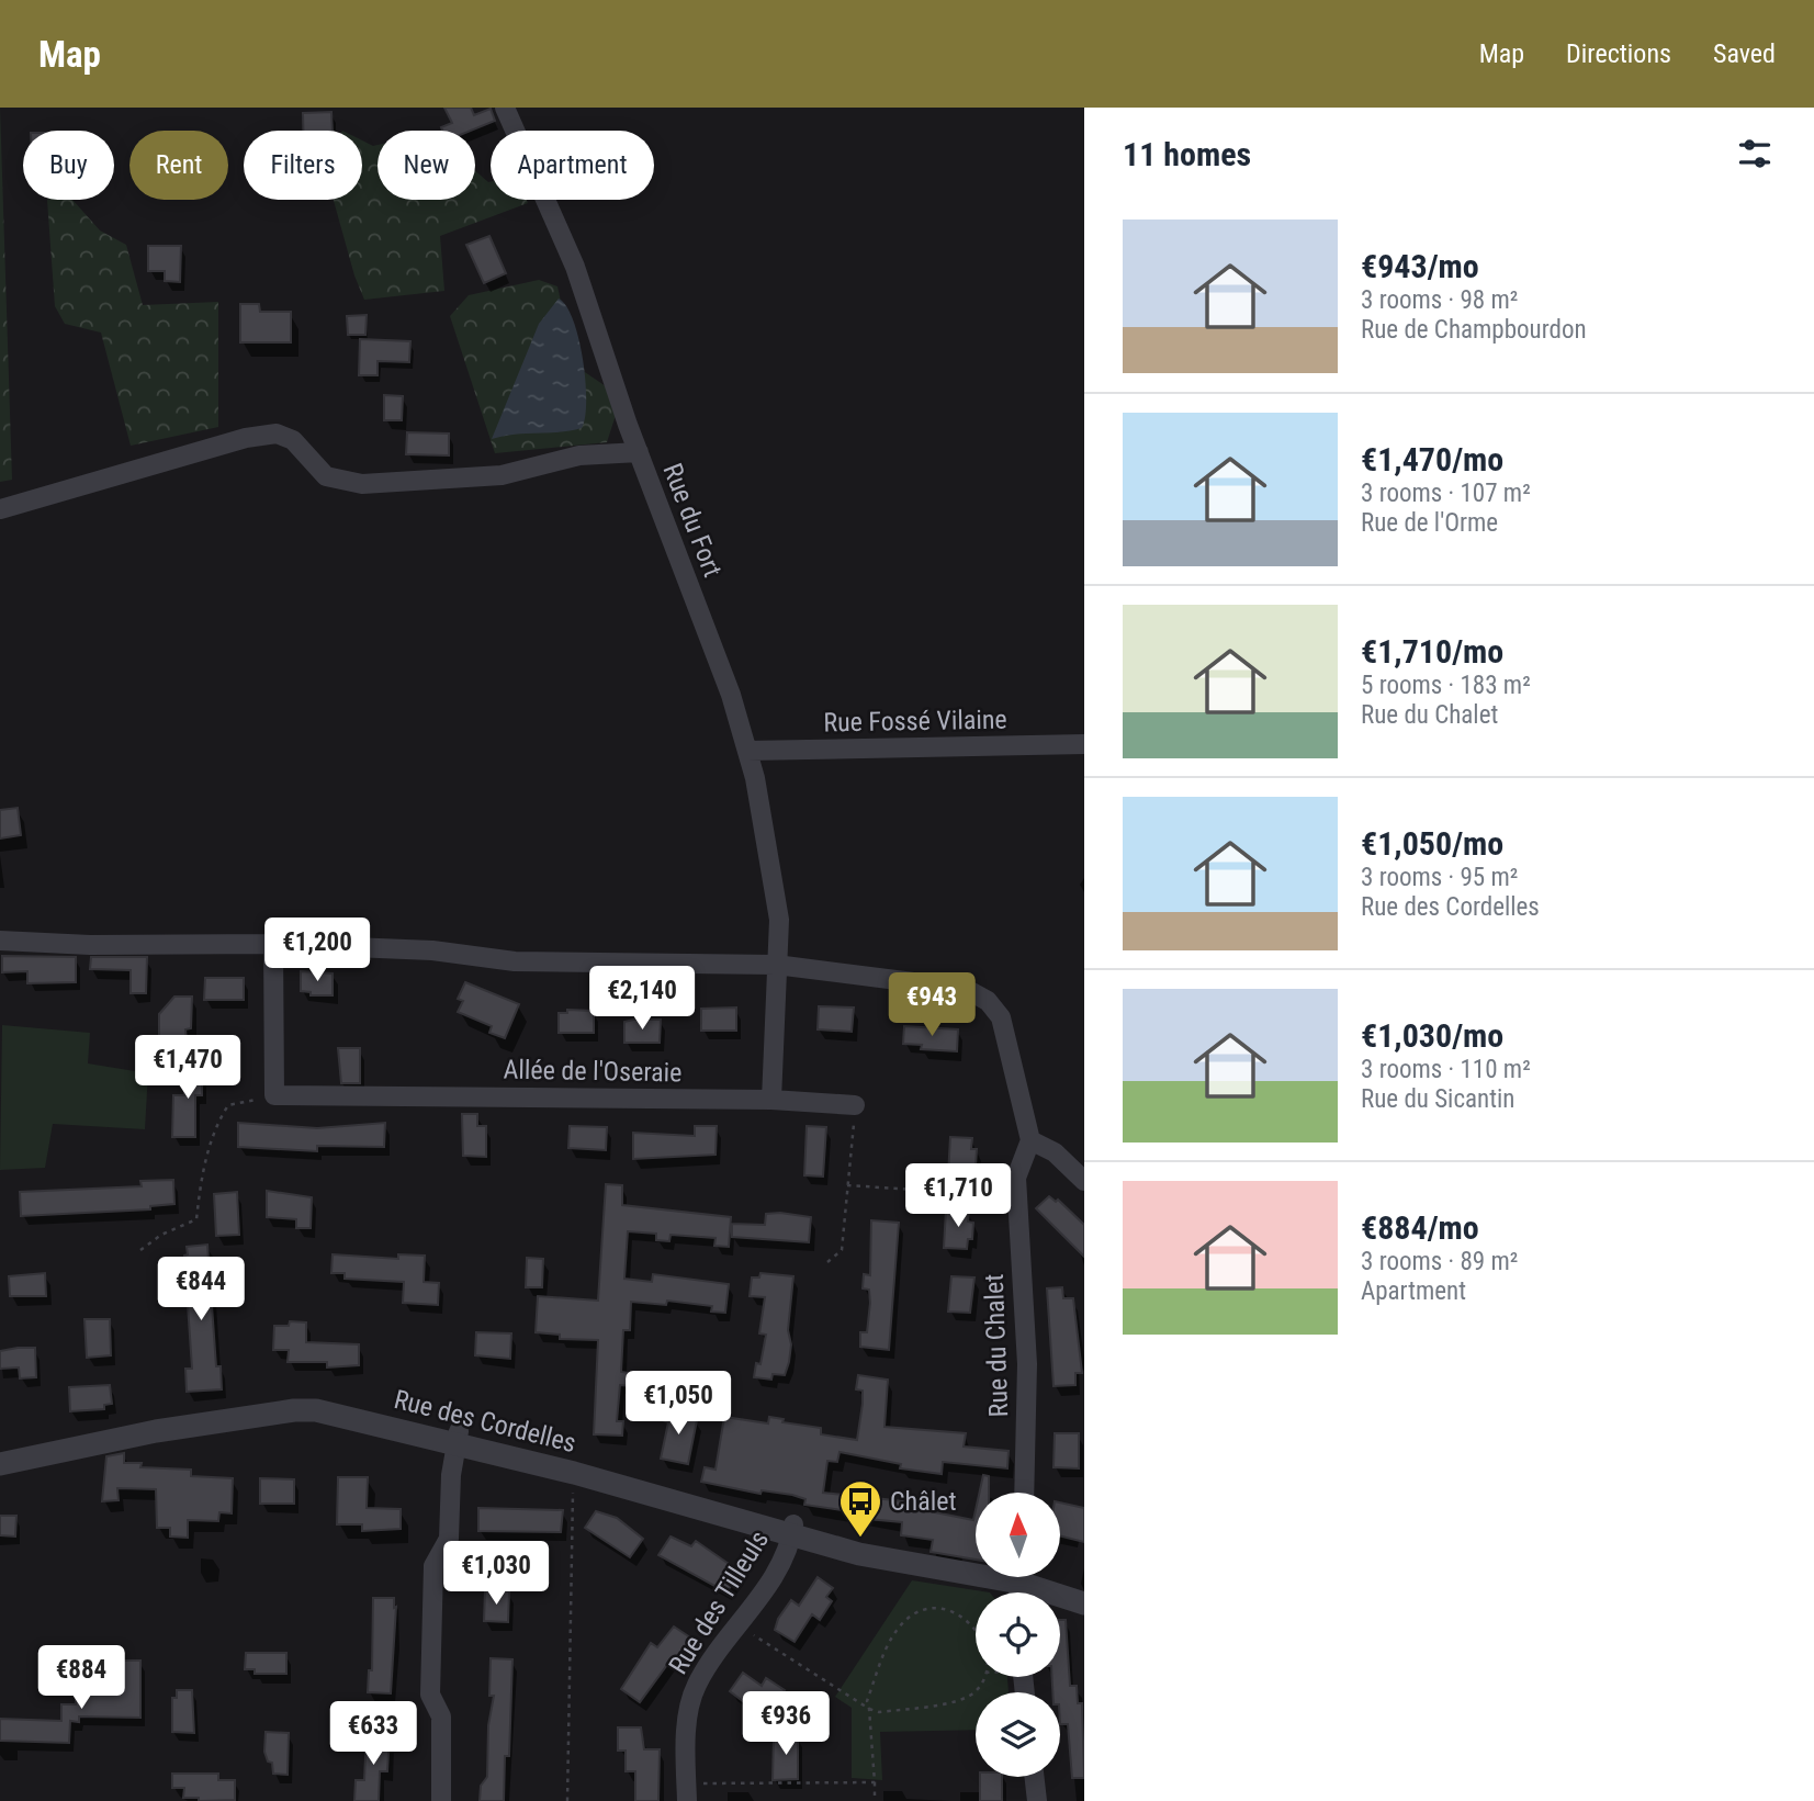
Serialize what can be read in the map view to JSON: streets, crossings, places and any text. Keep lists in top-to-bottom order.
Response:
{
  "streets": {
    "street": [
      "Rue du Fort",
      "Rue Fossé Vilaine",
      "Allée de l'Oseraie",
      "Rue du Chalet",
      "Rue des Cordelles",
      "Rue des Tilleuls"
    ]
  },
  "crossings": [
    ["Rue du Fort", "Rue Fossé Vilaine"],
    ["Rue des Cordelles", "Rue des Tilleuls"]
  ],
  "places": {
    "bus stop": ["Châlet"]
  },
  "north": "top",
  "page": {
    "header": "Map",
    "nav": ["Map", "Directions", "Saved"],
    "heading": "11 homes",
    "chip": [
      "Buy",
      "Rent",
      "Filters",
      "New",
      "Apartment"
    ],
    "list": [
      {
        "name": "€943/mo",
        "note": "3 rooms · 98 m² · Rue de Champbourdon"
      },
      {
        "name": "€1,470/mo",
        "note": "3 rooms · 107 m² · Rue de l'Orme"
      },
      {
        "name": "€1,710/mo",
        "note": "5 rooms · 183 m² · Rue du Chalet"
      },
      {
        "name": "€1,050/mo",
        "note": "3 rooms · 95 m² · Rue des Cordelles"
      },
      {
        "name": "€1,030/mo",
        "note": "3 rooms · 110 m² · Rue du Sicantin"
      },
      {
        "name": "€884/mo",
        "note": "3 rooms · 89 m² · Apartment"
      }
    ],
    "price": [
      "€1,200",
      "€2,140",
      "€943",
      "€1,470",
      "€1,710",
      "€844",
      "€1,050",
      "€1,030",
      "€884",
      "€936",
      "€633"
    ]
  }
}
